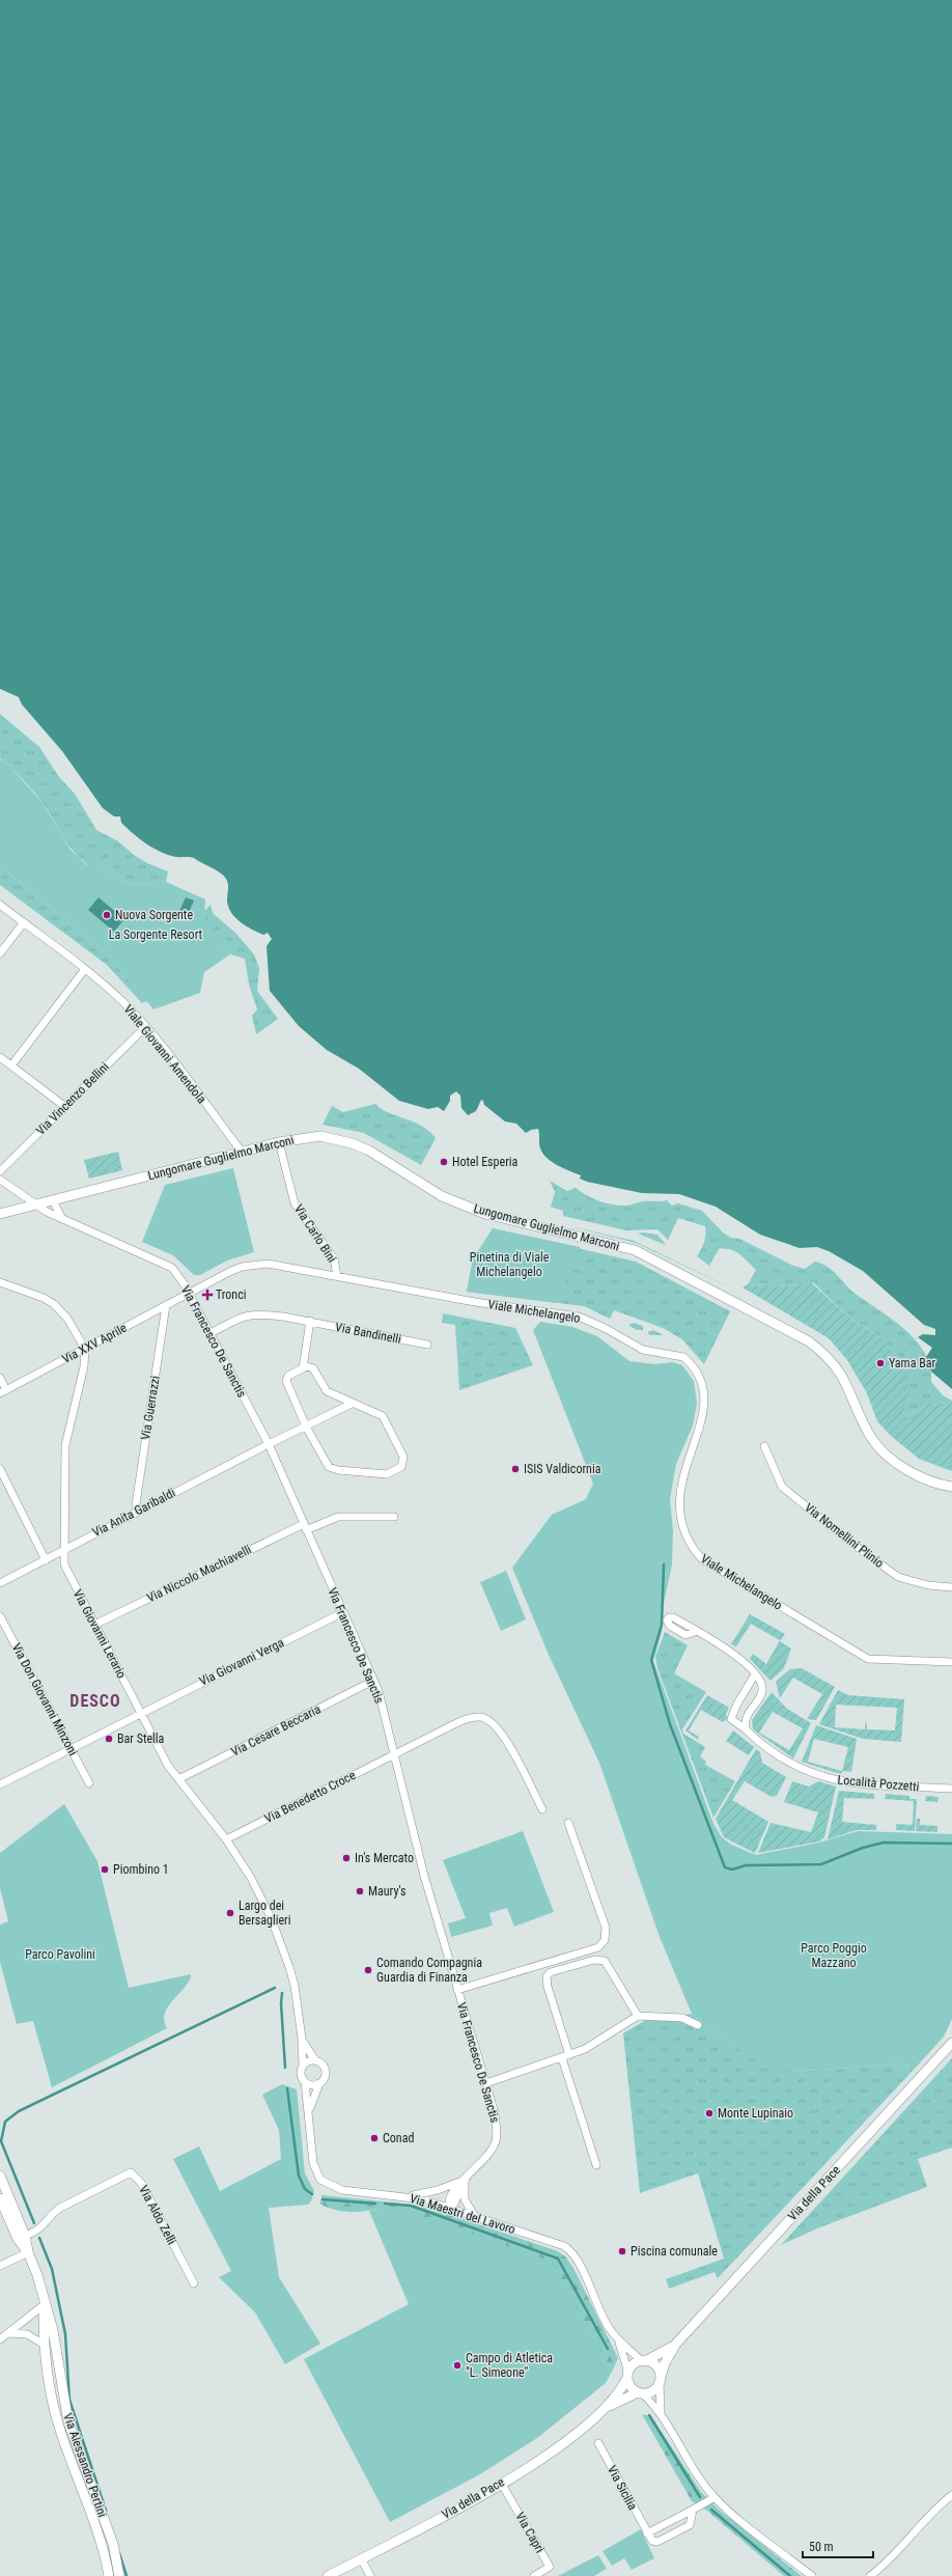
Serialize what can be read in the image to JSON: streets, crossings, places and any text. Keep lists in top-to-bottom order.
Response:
{
  "streets": {
    "street": [
      "Viale Giovanni Amendola",
      "Via Vincenzo Bellini",
      "Lungomare Guglielmo Marconi",
      "Via Carlo Bini",
      "Viale Michelangelo",
      "Via Bandinelli",
      "Via Francesco De Sanctis",
      "Via XXV Aprile",
      "Via Guerrazzi",
      "Via Anita Garibaldi",
      "Via Nomellini Plinio",
      "Via Niccolo Machiavelli",
      "Via Giovanni Lerario",
      "Via Giovanni Verga",
      "Via Don Giovanni Minzoni",
      "Via Cesare Beccaria",
      "Località Pozzetti",
      "Via Benedetto Croce",
      "Via della Pace",
      "Via Maestri del Lavoro",
      "Via Aldo Zelli",
      "Via Alessandro Pertini",
      "Via Sicilia",
      "Via Capri"
    ]
  },
  "crossings": [
    ["Viale Giovanni Amendola", "Via Vincenzo Bellini"],
    ["Viale Giovanni Amendola", "Lungomare Guglielmo Marconi"],
    ["Lungomare Guglielmo Marconi", "Via Carlo Bini"],
    ["Lungomare Guglielmo Marconi", "Via Francesco De Sanctis"],
    ["Via Carlo Bini", "Viale Michelangelo"],
    ["Viale Michelangelo", "Via Francesco De Sanctis"],
    ["Viale Michelangelo", "Via XXV Aprile"],
    ["Via Bandinelli", "Via Francesco De Sanctis"],
    ["Via Francesco De Sanctis", "Via XXV Aprile"],
    ["Via Francesco De Sanctis", "Via Anita Garibaldi"],
    ["Via Francesco De Sanctis", "Via Niccolo Machiavelli"],
    ["Via Francesco De Sanctis", "Via Giovanni Verga"],
    ["Via Francesco De Sanctis", "Via Cesare Beccaria"],
    ["Via Francesco De Sanctis", "Via Benedetto Croce"],
    ["Via Francesco De Sanctis", "Via Maestri del Lavoro"],
    ["Via XXV Aprile", "Via Guerrazzi"],
    ["Via XXV Aprile", "Via Giovanni Lerario"],
    ["Via Guerrazzi", "Via Anita Garibaldi"],
    ["Via Anita Garibaldi", "Via Giovanni Lerario"],
    ["Via Niccolo Machiavelli", "Via Giovanni Lerario"],
    ["Via Giovanni Lerario", "Via Giovanni Verga"],
    ["Via Giovanni Lerario", "Via Cesare Beccaria"],
    ["Via Giovanni Lerario", "Via Benedetto Croce"],
    ["Via Giovanni Lerario", "Via Maestri del Lavoro"],
    ["Via Giovanni Verga", "Via Don Giovanni Minzoni"],
    ["Via della Pace", "Via Maestri del Lavoro"],
    ["Via della Pace", "Via Capri"],
    ["Via Aldo Zelli", "Via Alessandro Pertini"]
  ],
  "districts": ["DESCO"],
  "parks": [
    "La Sorgente Resort",
    "Pinetina di Viale Michelangelo",
    "Parco Poggio Mazzano",
    "Parco Pavolini"
  ],
  "places": {
    "other": [
      "Nuova Sorgente",
      "Hotel Esperia",
      "Yama Bar",
      "ISIS Valdicornia",
      "Bar Stella",
      "In's Mercato",
      "Piombino 1",
      "Maury's",
      "Largo dei Bersaglieri",
      "Comando Compagnia Guardia di Finanza",
      "Monte Lupinaio",
      "Conad",
      "Piscina comunale",
      "Campo di Atletica \"L. Simeone\""
    ],
    "health": ["Tronci"]
  },
  "scale_bar": "50 m"
}
